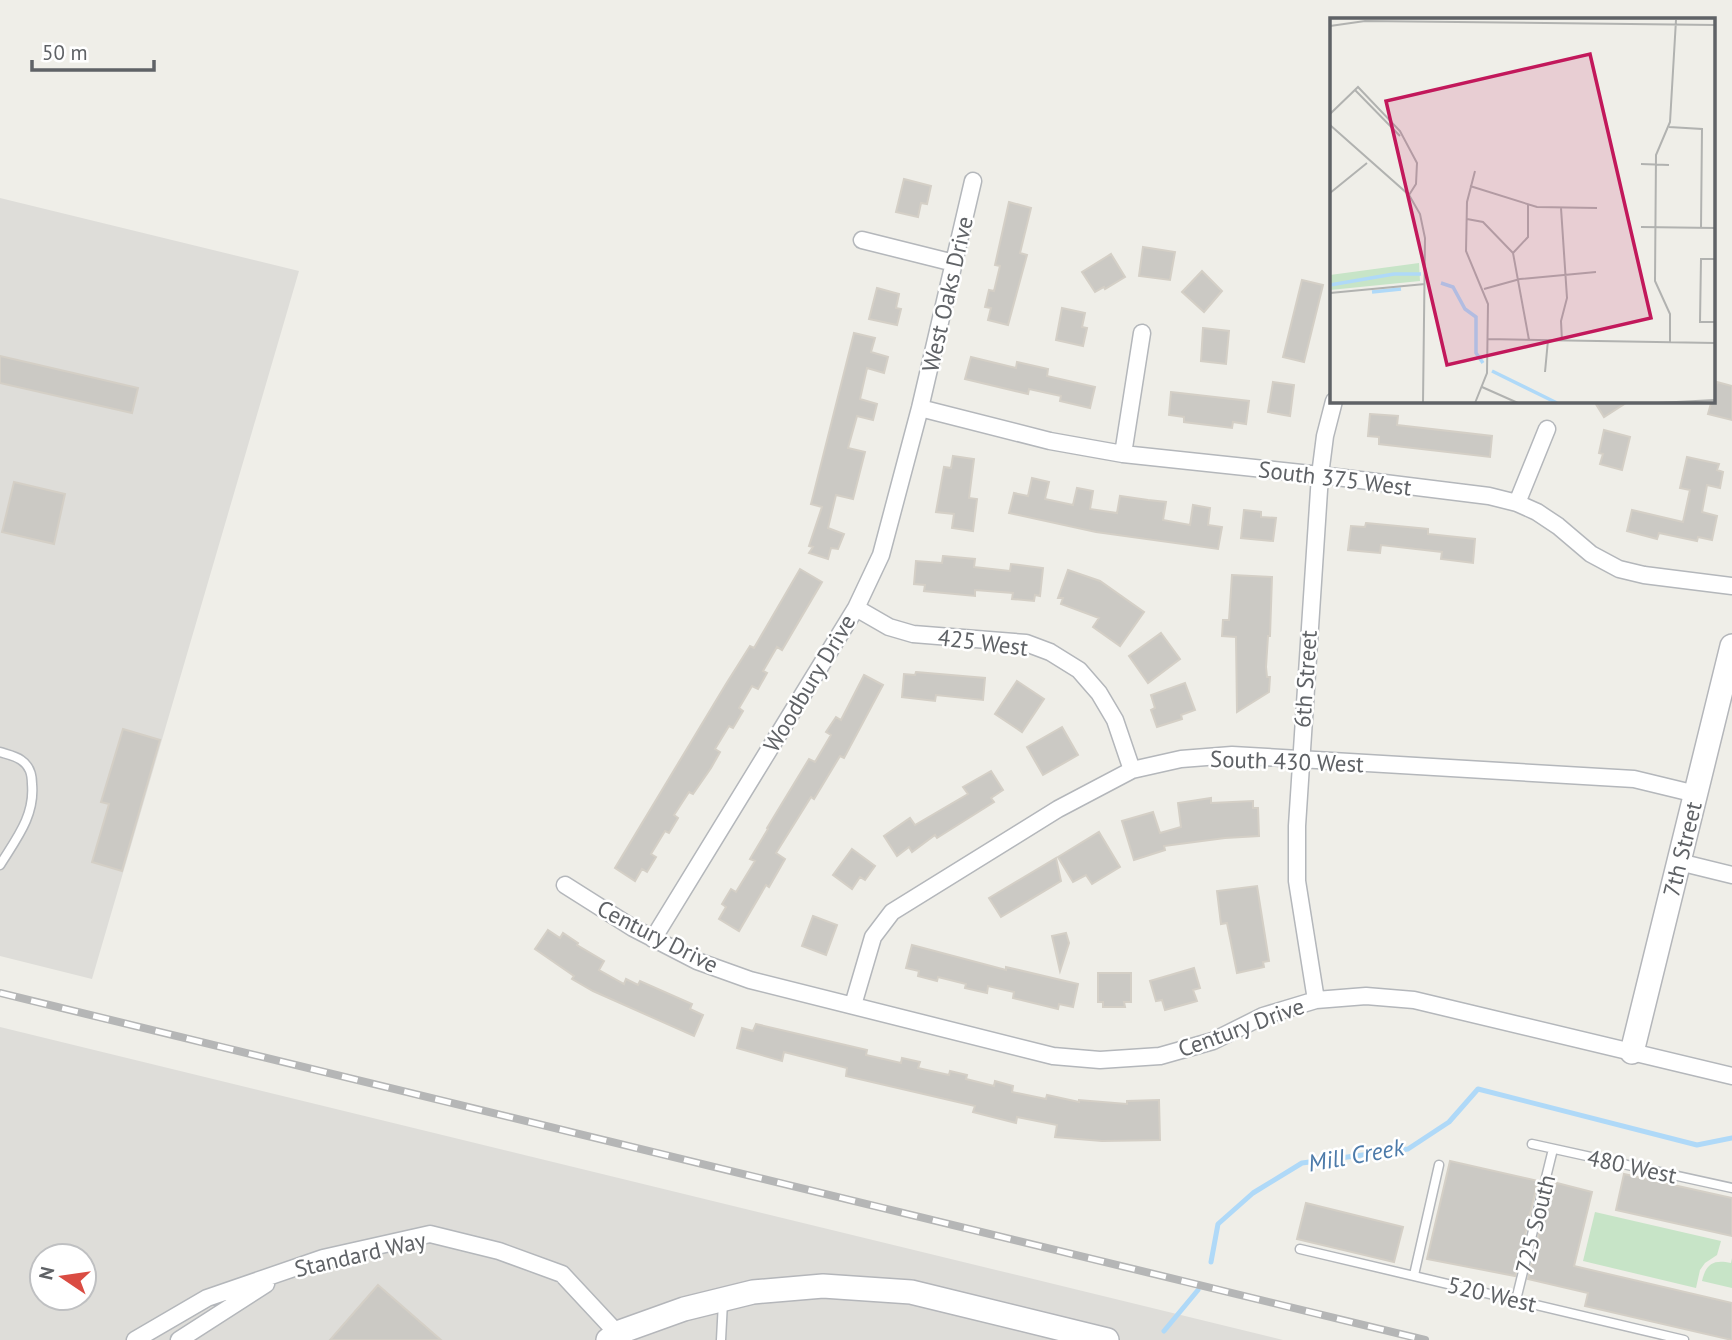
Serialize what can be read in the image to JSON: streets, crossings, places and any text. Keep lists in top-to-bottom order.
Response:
{
  "streets": {
    "street": [
      "West Oaks Drive",
      "South 375 West",
      "425 West",
      "6th Street",
      "Woodbury Drive",
      "South 430 West",
      "7th Street",
      "Century Drive",
      "Standard Way"
    ],
    "lane": ["480 West", "725 South", "520 West"]
  },
  "crossings": [
    ["West Oaks Drive", "South 375 West"],
    ["West Oaks Drive", "Woodbury Drive"],
    ["South 375 West", "6th Street"],
    ["South 375 West", "Woodbury Drive"],
    ["425 West", "Woodbury Drive"],
    ["425 West", "South 430 West"],
    ["6th Street", "South 430 West"],
    ["6th Street", "Century Drive"],
    ["Woodbury Drive", "Century Drive"],
    ["South 430 West", "7th Street"],
    ["South 430 West", "Century Drive"],
    ["7th Street", "Century Drive"],
    ["480 West", "725 South"],
    ["725 South", "520 West"]
  ],
  "water": ["Mill Creek"],
  "scale_bar": "50 m",
  "north": "left"
}
